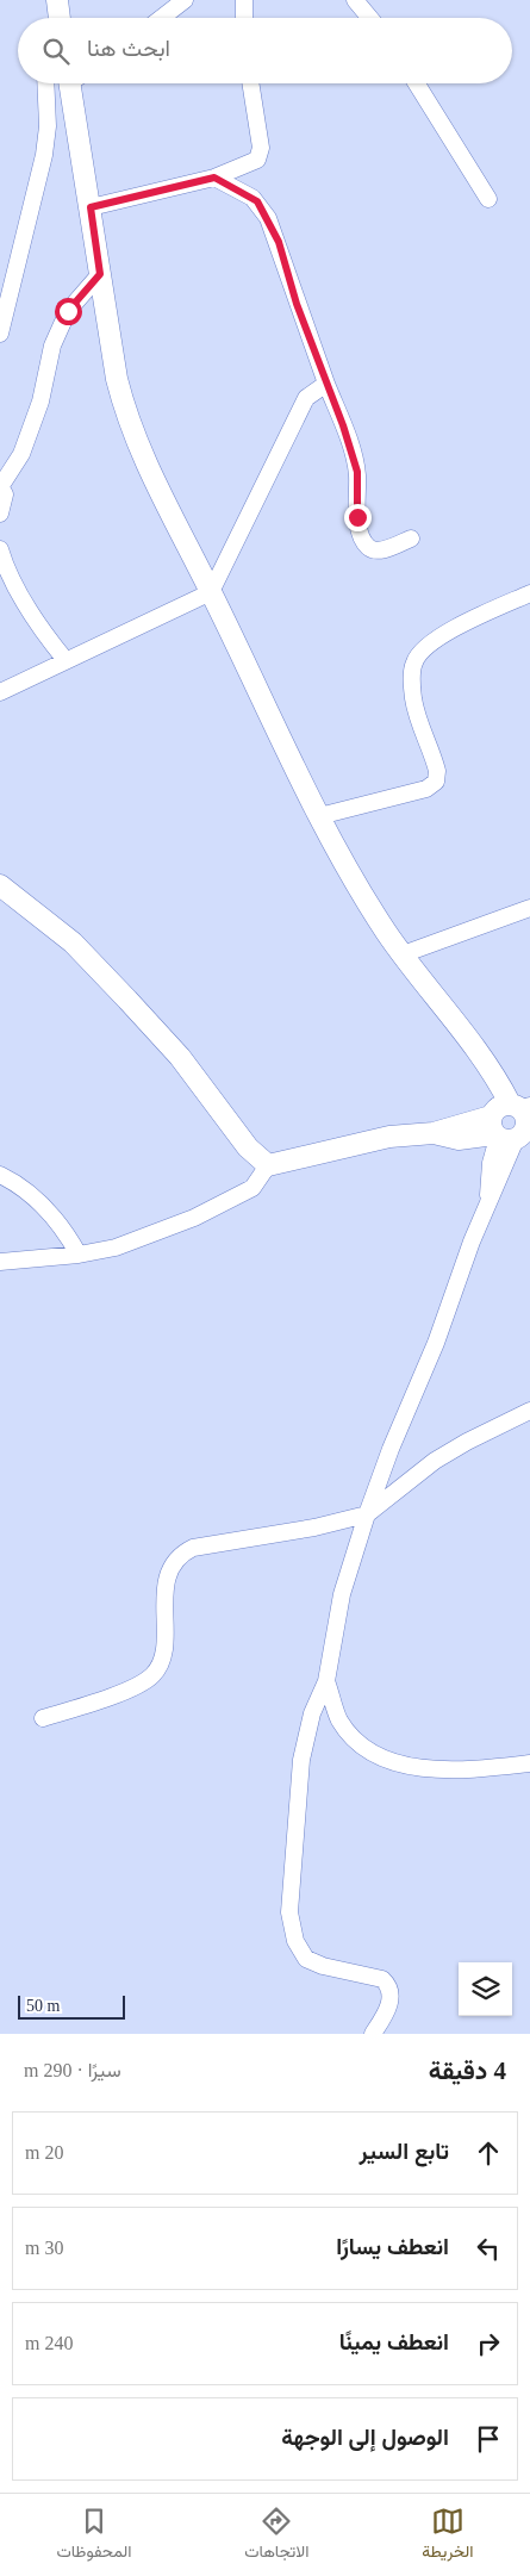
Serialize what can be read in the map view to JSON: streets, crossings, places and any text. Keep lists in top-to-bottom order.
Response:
{
  "scale_bar": "50 m",
  "page": {
    "search": "ابحث هنا",
    "scale": "50 m",
    "heading": ["4 دقيقة", "سيرًا · 290 m"],
    "list": [
      ["تابع السير", "20 m"],
      ["انعطف يسارًا", "30 m"],
      ["انعطف يمينًا", "240 m"],
      "الوصول إلى الوجهة"
    ],
    "nav": ["الخريطة", "الاتجاهات", "المحفوظات"]
  }
}
